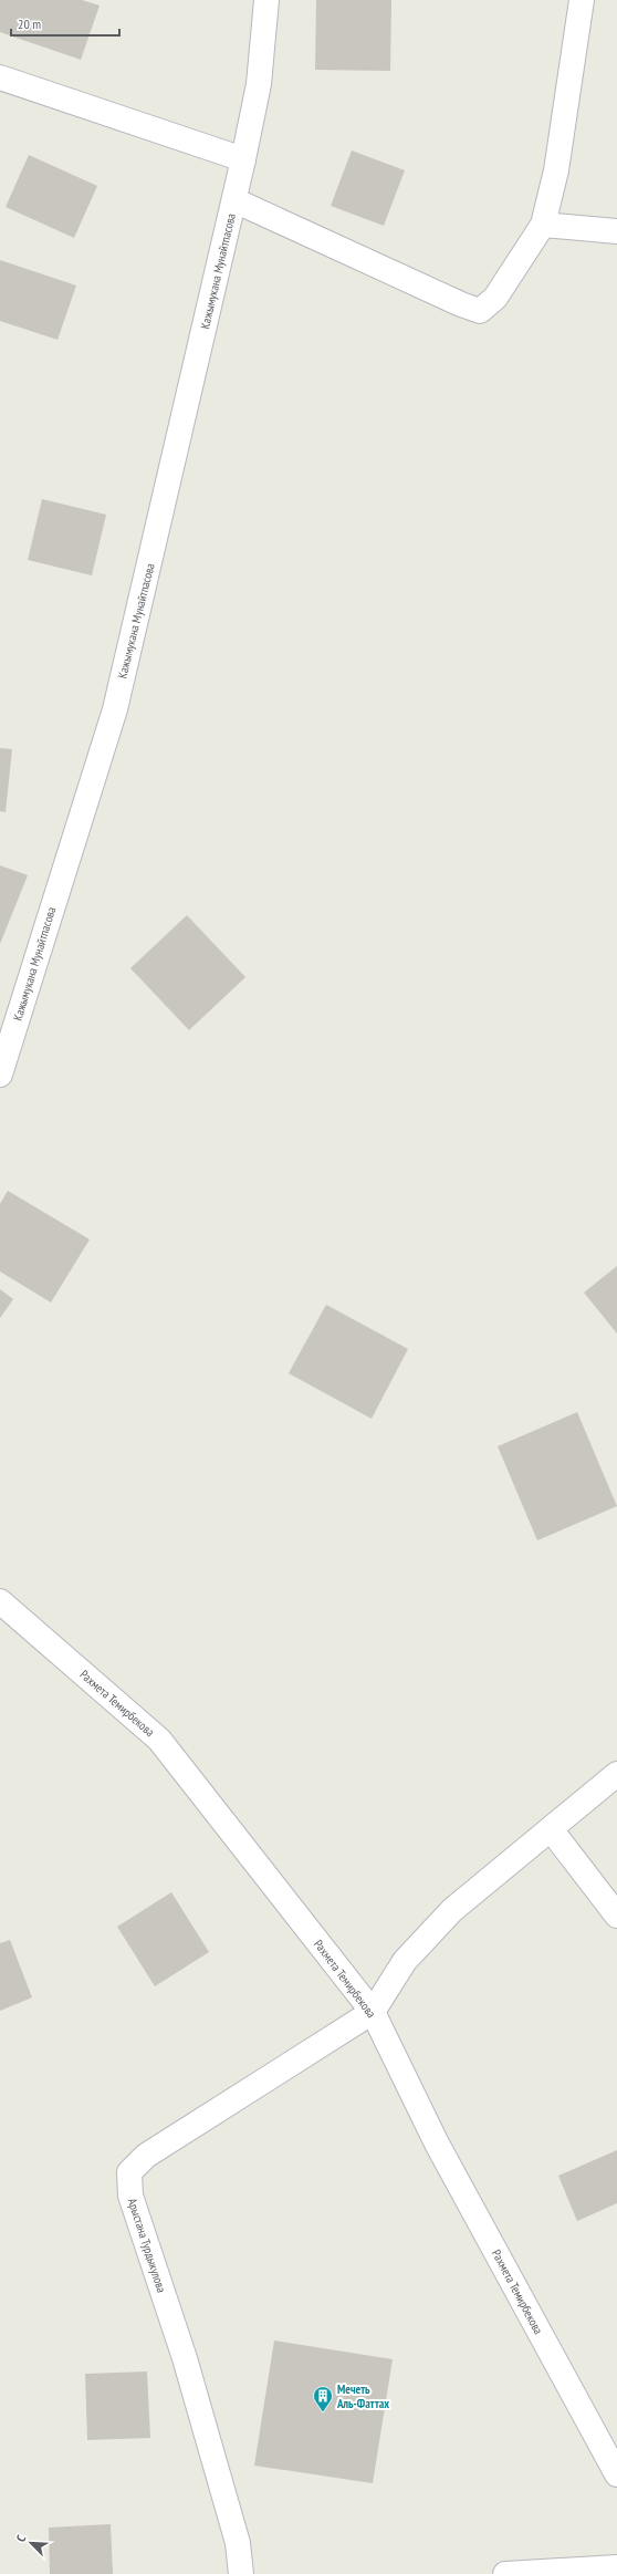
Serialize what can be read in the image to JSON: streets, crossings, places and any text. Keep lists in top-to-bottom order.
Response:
{
  "streets": {
    "street": ["Кажымукана Мунайтпасова", "Рахмета Темирбекова", "Арыстана Турдыкулова"]
  },
  "crossings": [
    ["Рахмета Темирбекова", "Арыстана Турдыкулова"]
  ],
  "places": {
    "building": ["Мечеть Аль-Фаттах"]
  },
  "scale_bar": "20 m",
  "north": "top left"
}
